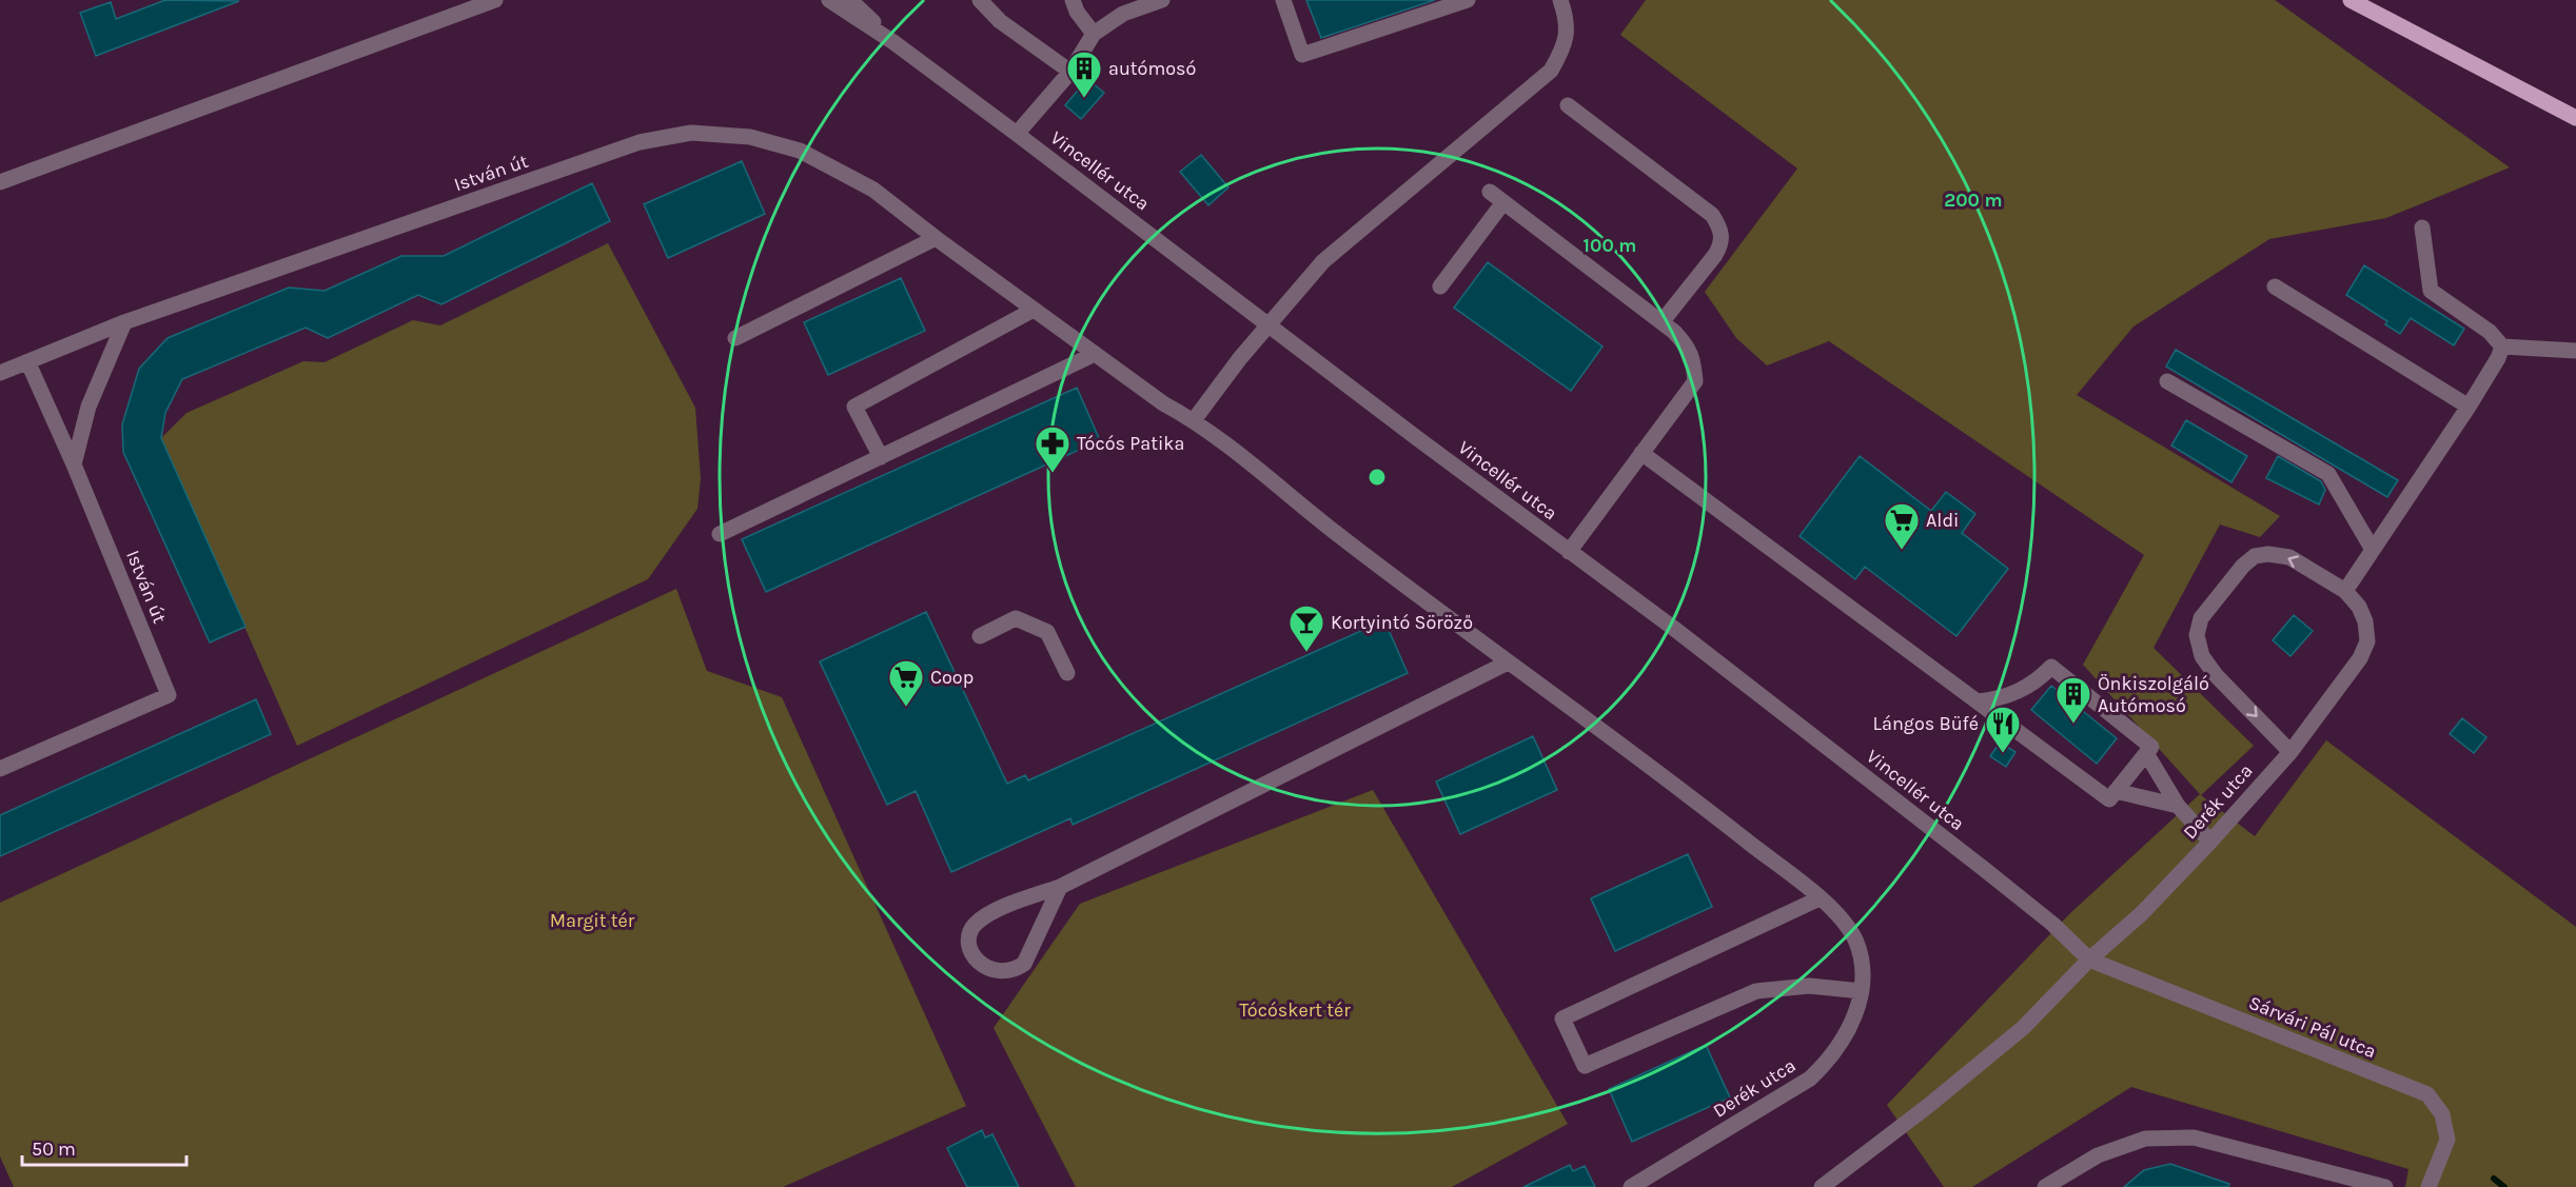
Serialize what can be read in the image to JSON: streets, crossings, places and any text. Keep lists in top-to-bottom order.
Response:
{
  "streets": {
    "street": [
      "Vincellér utca",
      "István út",
      "Derék utca",
      "Sárvári Pál utca"
    ]
  },
  "crossings": [
    ["Vincellér utca", "Derék utca"],
    ["Vincellér utca", "Sárvári Pál utca"],
    ["Derék utca", "Sárvári Pál utca"]
  ],
  "parks": ["Margit tér", "Tócóskert tér"],
  "places": {
    "building": ["autómosó", "Önkiszolgáló Autómosó"],
    "pharmacy": ["Tócós Patika"],
    "supermarket": ["Aldi", "Coop"],
    "bar": ["Kortyintó Söröző"],
    "restaurant": ["Lángos Büfé"]
  },
  "scale_bar": "50 m",
  "rings": ["200 m", "100 m"]
}
